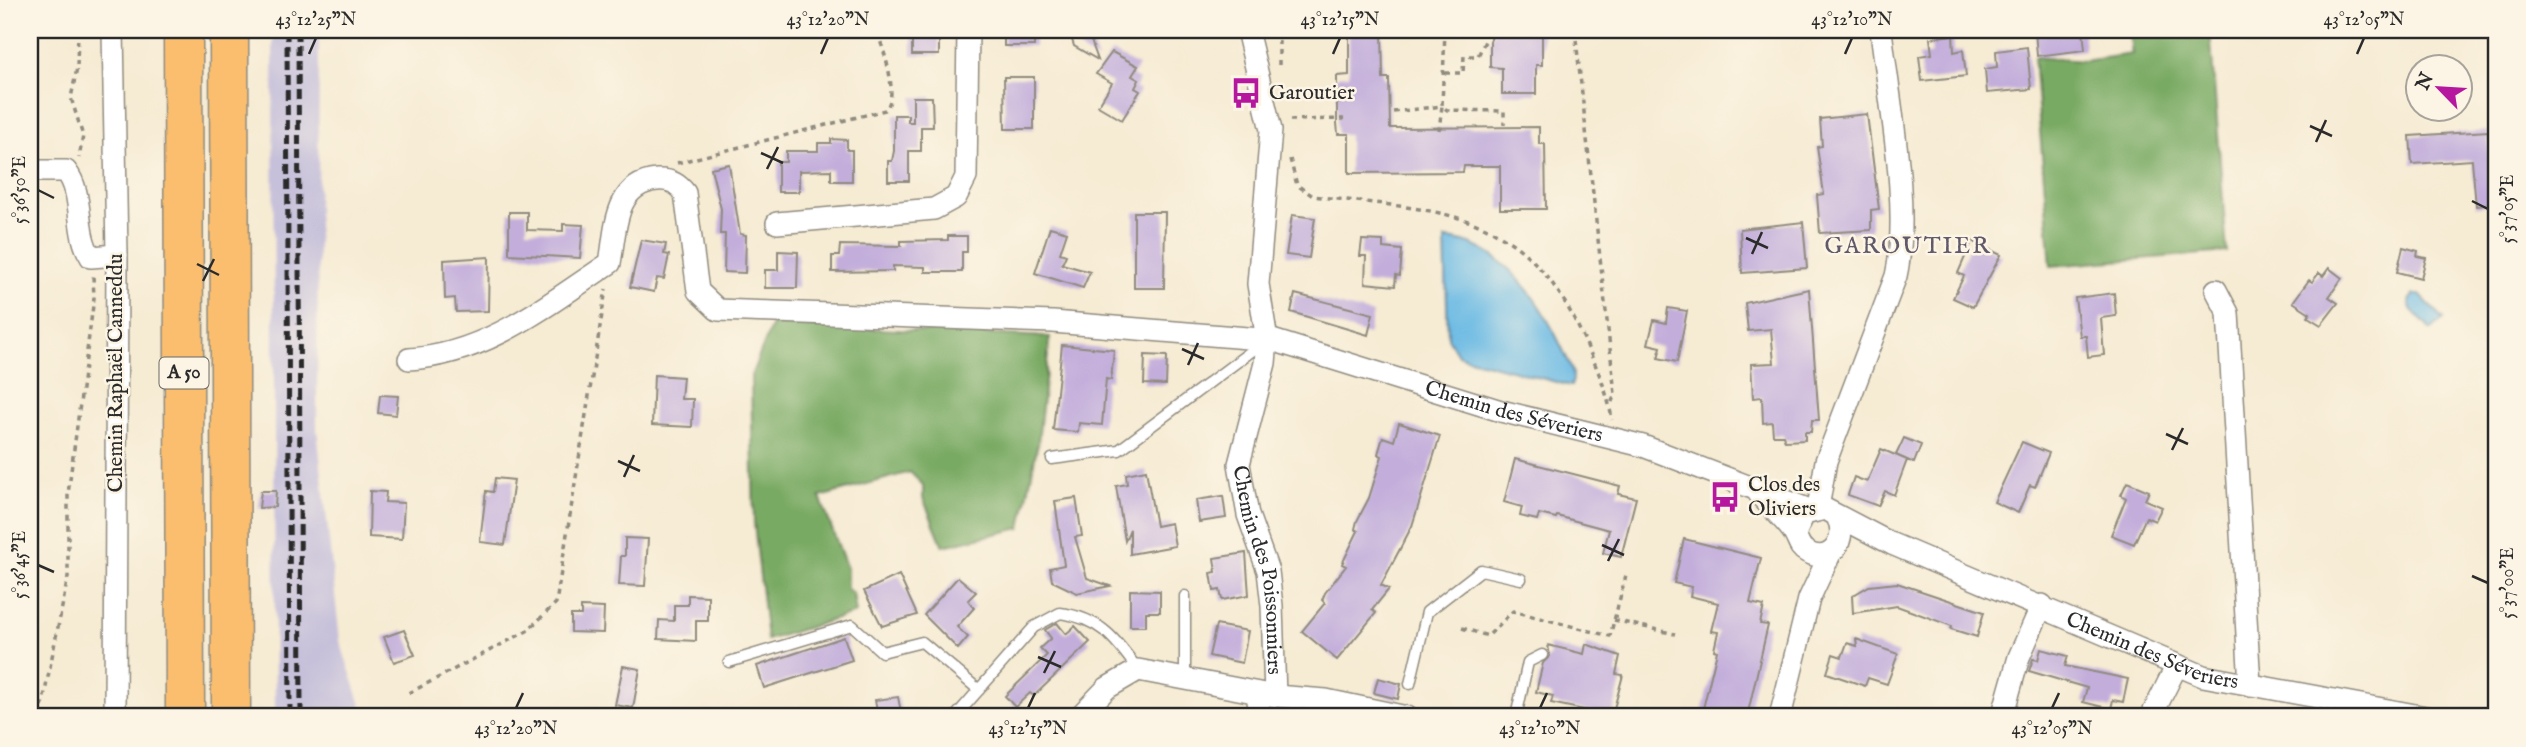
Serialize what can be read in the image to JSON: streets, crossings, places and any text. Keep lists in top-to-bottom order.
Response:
{
  "streets": {
    "highway": ["A 50"],
    "street": ["Chemin Raphaël Canneddu", "Chemin des Séveriers", "Chemin des Poissonniers"]
  },
  "crossings": [
    ["Chemin des Séveriers", "Chemin des Poissonniers"]
  ],
  "districts": ["GAROUTIER"],
  "places": {
    "bus stop": ["Garoutier", "Clos des Oliviers"]
  },
  "north": "top left",
  "coordinates": [
    "43°12'25\"N",
    "43°12'20\"N",
    "43°12'15\"N",
    "43°12'10\"N",
    "43°12'05\"N",
    "5°36'50\"E",
    "5°37'05\"E",
    "5°36'45\"E",
    "5°37'00\"E"
  ]
}
